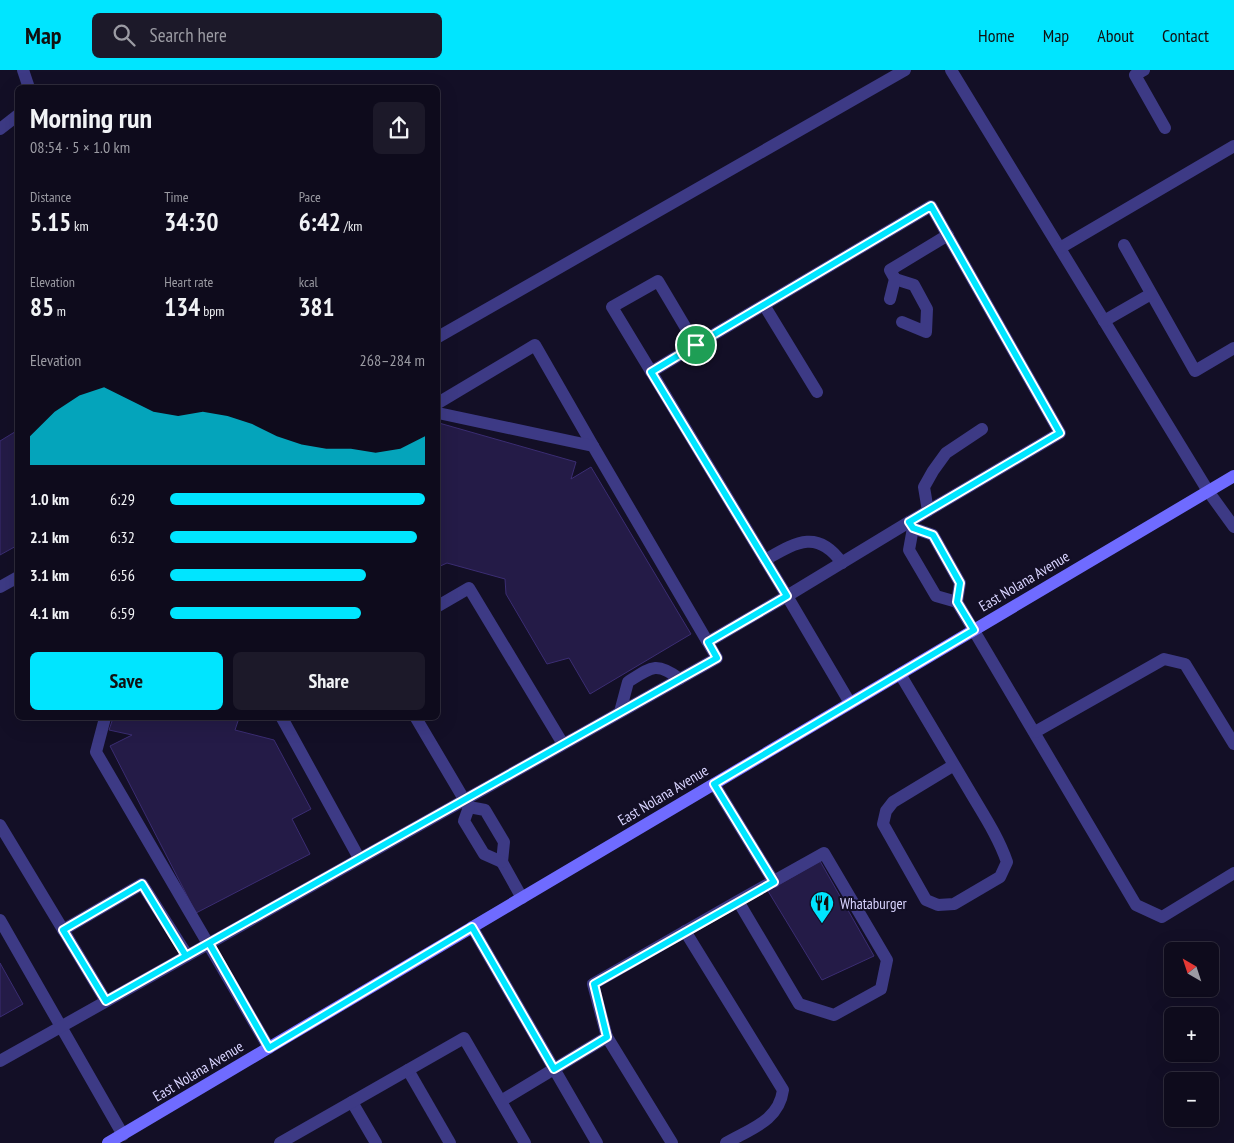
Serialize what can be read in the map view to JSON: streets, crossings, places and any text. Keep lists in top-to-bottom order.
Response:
{
  "streets": {
    "main road": ["East Nolana Avenue"]
  },
  "places": {
    "restaurant": ["Whataburger"]
  },
  "north": "top left",
  "page": {
    "header": "Map",
    "search": "Search here",
    "nav": [
      "Home",
      "Map",
      "About",
      "Contact"
    ],
    "heading": ["Morning run", "08:54 · 5 × 1.0 km"],
    "stats": [
      ["Distance", "5.15 km"],
      ["Time", "34:30"],
      ["Pace", "6:42 /km"],
      ["Elevation", "85 m"],
      ["Heart rate", "134 bpm"],
      ["kcal", "381"]
    ],
    "chart": ["Elevation", "268–284 m"],
    "list": [
      {
        "name": "1.0 km",
        "note": "6:29"
      },
      {
        "name": "2.1 km",
        "note": "6:32"
      },
      {
        "name": "3.1 km",
        "note": "6:56"
      },
      {
        "name": "4.1 km",
        "note": "6:59"
      }
    ],
    "buttons": ["Save", "Share"],
    "map_buttons": ["+", "−"]
  }
}
